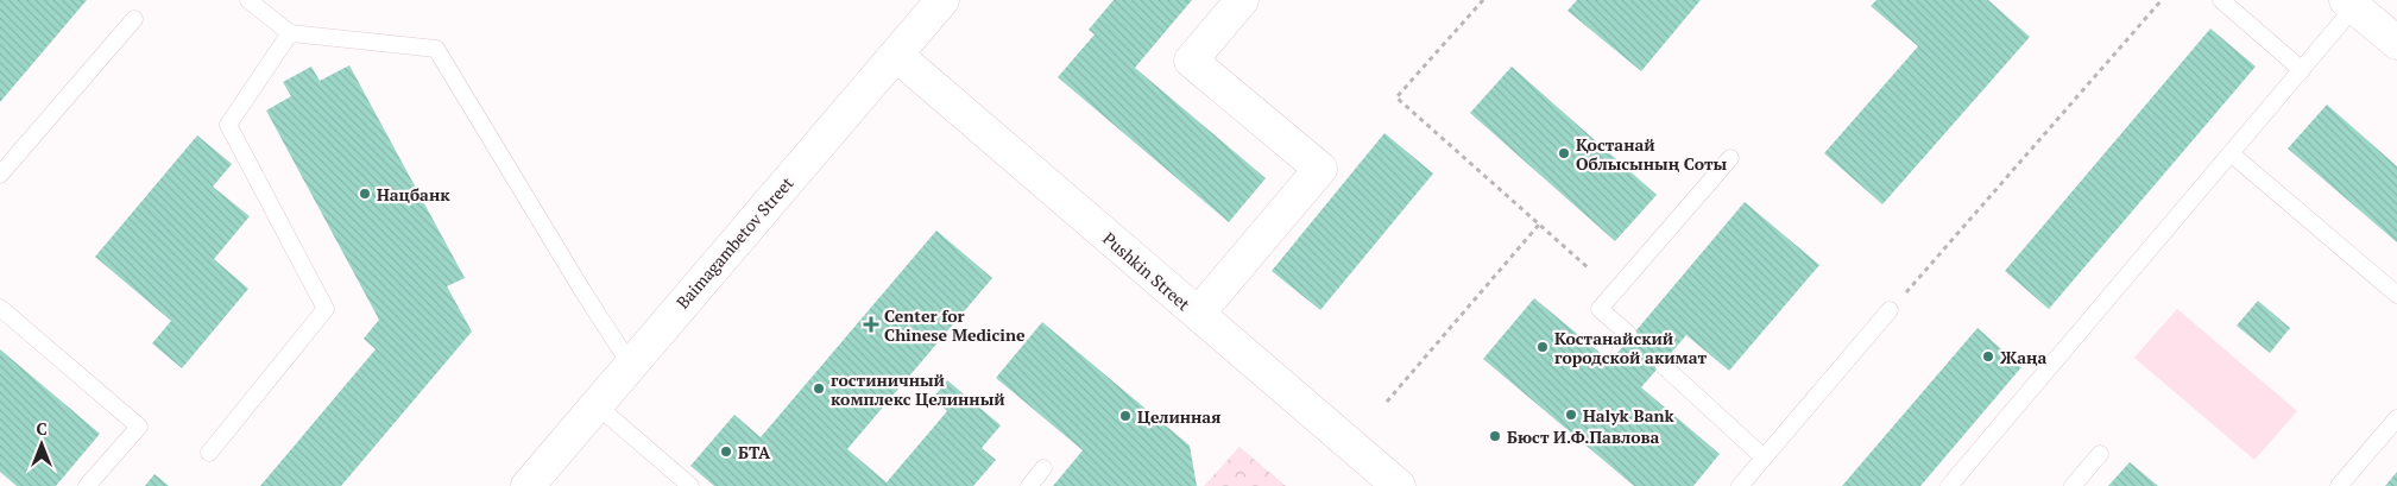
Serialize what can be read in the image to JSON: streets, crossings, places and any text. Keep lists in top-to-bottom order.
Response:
{
  "streets": {
    "street": ["Baimagambetov Street", "Pushkin Street"]
  },
  "crossings": [
    ["Baimagambetov Street", "Pushkin Street"]
  ],
  "places": {
    "other": [
      "Қостанай Облысының Соты",
      "Нацбанк",
      "Костанайский городской акимат",
      "Жаңа",
      "гостиничный комплекс Целинный",
      "Halyk Bank",
      "Целинная",
      "Бюст И.Ф.Павлова",
      "БТА"
    ],
    "health": ["Center for Chinese Medicine"]
  },
  "north": "top"
}
